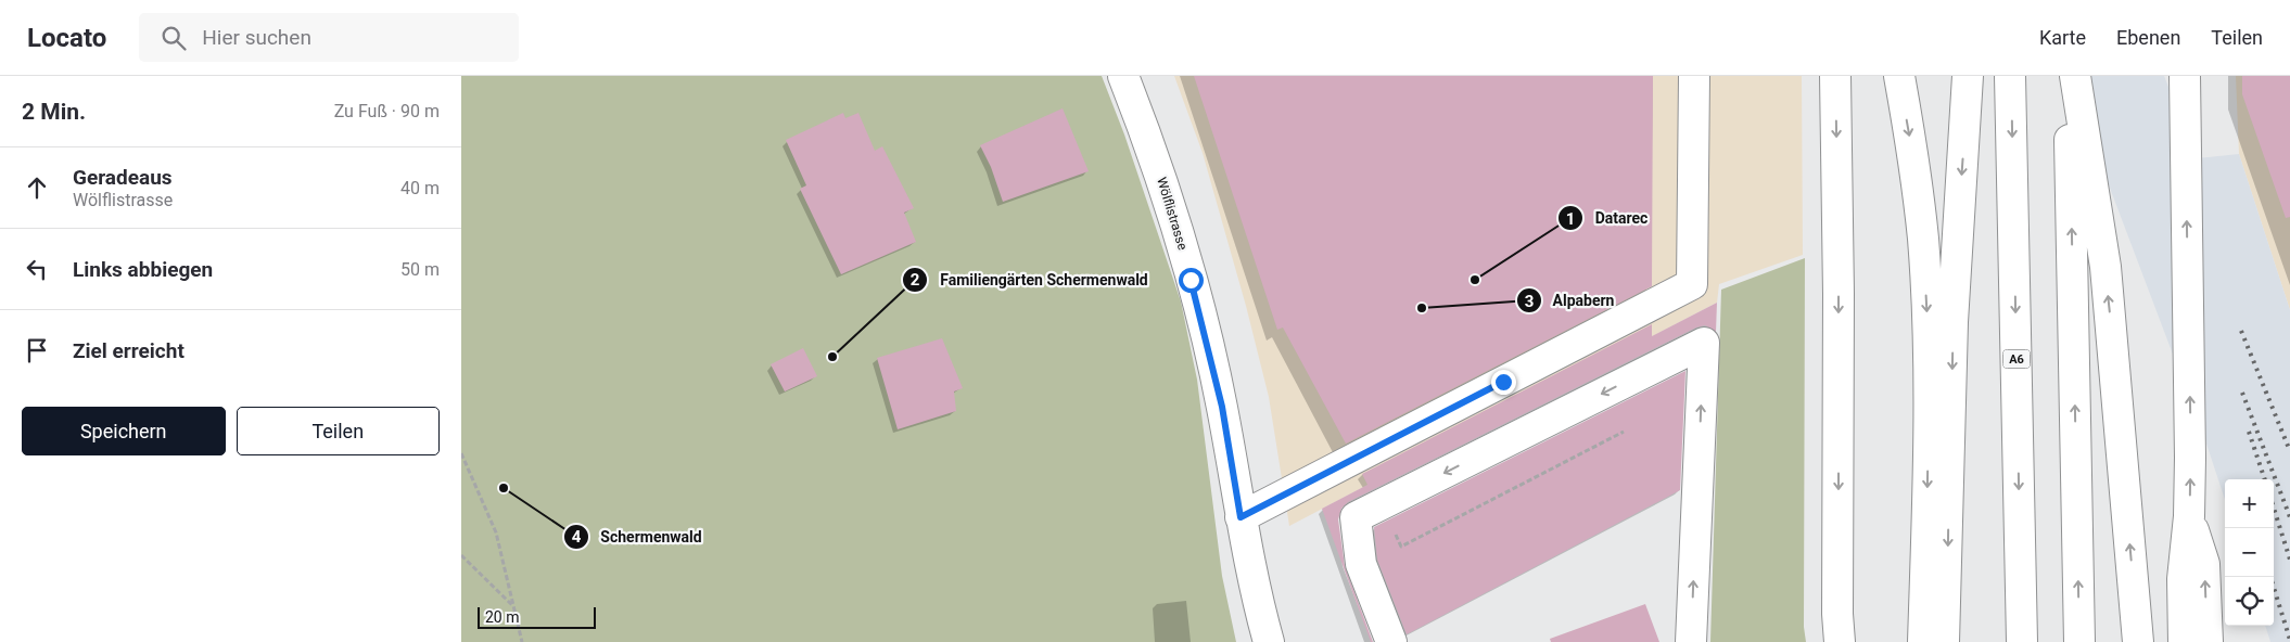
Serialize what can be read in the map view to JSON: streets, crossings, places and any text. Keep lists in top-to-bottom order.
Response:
{
  "streets": {
    "main road": ["Wölflistrasse", "A6"]
  },
  "places": [
    "Datarec",
    "Alpabern",
    "Familiengärten Schermenwald",
    "Schermenwald"
  ],
  "scale_bar": "20 m",
  "page": {
    "header": "Locato",
    "search": "Hier suchen",
    "nav": ["Karte", "Ebenen", "Teilen"],
    "heading": ["2 Min.", "Zu Fuß · 90 m"],
    "list": [
      ["Geradeaus", "Wölflistrasse", "40 m"],
      ["Links abbiegen", "50 m"],
      "Ziel erreicht"
    ],
    "buttons": ["Speichern", "Teilen"],
    "map_buttons": ["+", "−"],
    "scale": "20 m"
  }
}
